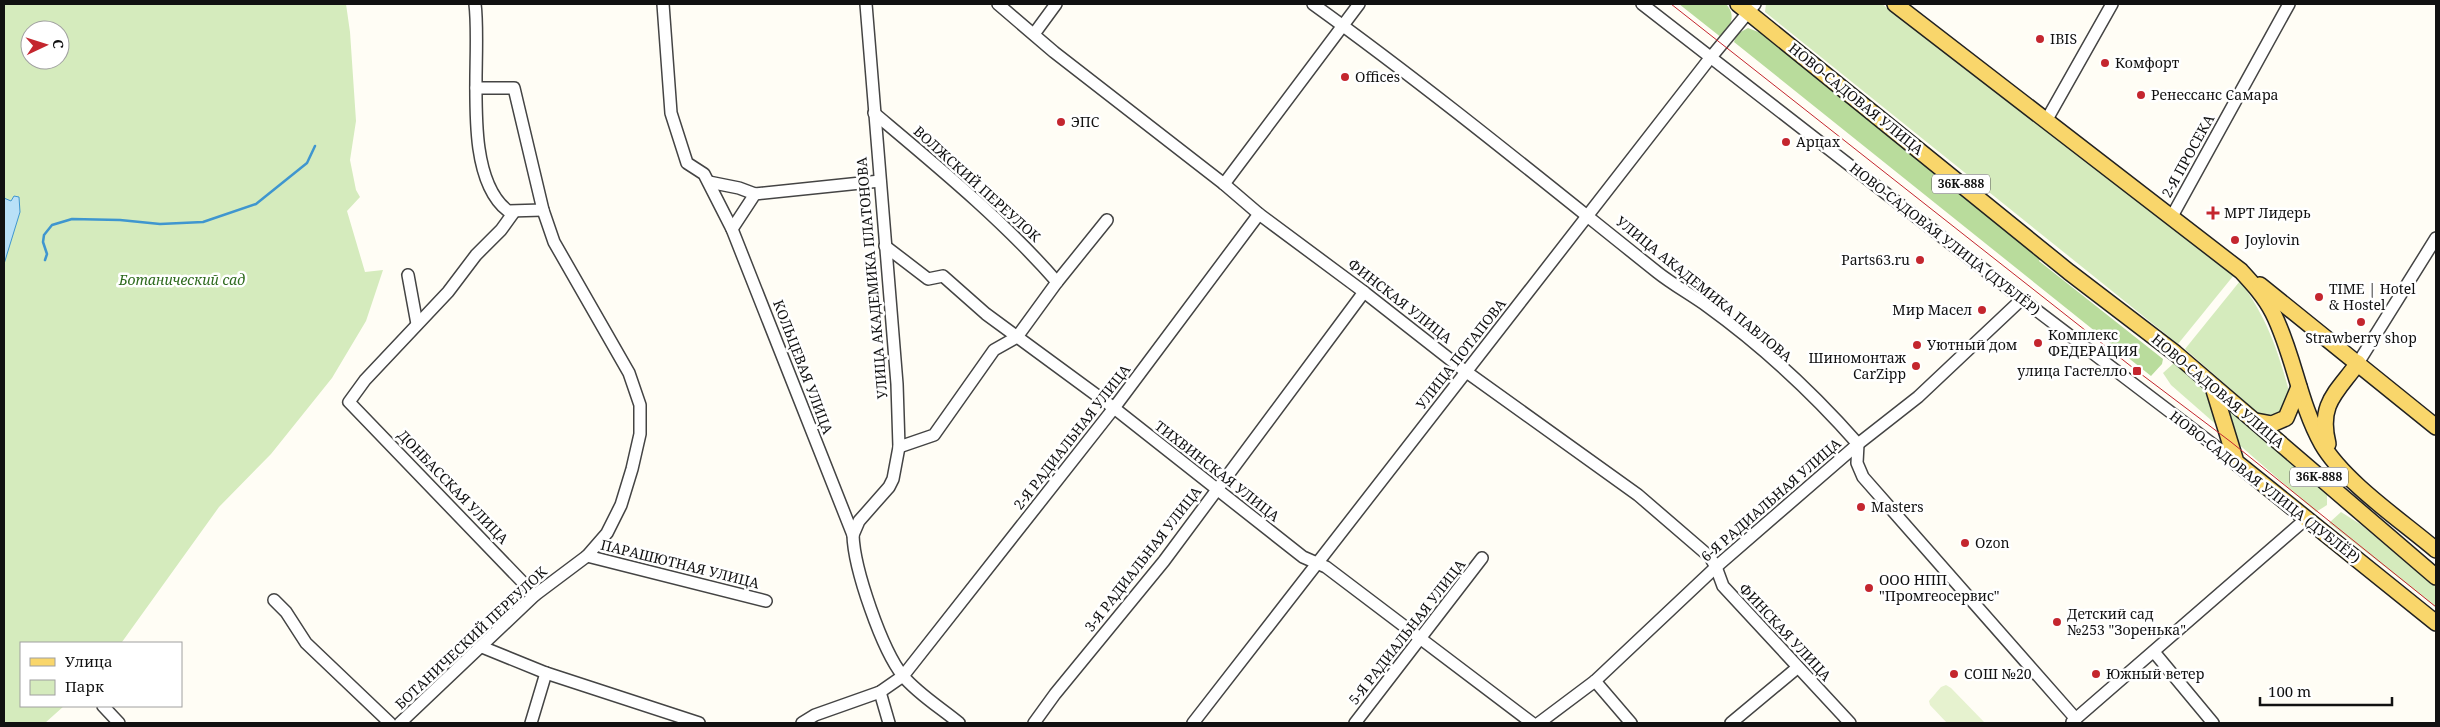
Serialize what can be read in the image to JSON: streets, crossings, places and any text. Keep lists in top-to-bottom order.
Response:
{
  "streets": {
    "main road": ["НОВО-САДОВАЯ УЛИЦА", "36К-888", "НОВО-САДОВАЯ УЛИЦА (ДУБЛЁР)"],
    "street": [
      "2-Я ПРОСЕКА",
      "ВОЛЖСКИЙ ПЕРЕУЛОК",
      "УЛИЦА АКАДЕМИКА ПЛАТОНОВА",
      "УЛИЦА АКАДЕМИКА ПАВЛОВА",
      "ФИНСКАЯ УЛИЦА",
      "УЛИЦА ПОТАПОВА",
      "КОЛЬЦЕВАЯ УЛИЦА",
      "2-Я РАДИАЛЬНАЯ УЛИЦА",
      "ТИХВИНСКАЯ УЛИЦА",
      "ДОНБАССКАЯ УЛИЦА",
      "6-Я РАДИАЛЬНАЯ УЛИЦА",
      "3-Я РАДИАЛЬНАЯ УЛИЦА",
      "ПАРАШЮТНАЯ УЛИЦА",
      "5-Я РАДИАЛЬНАЯ УЛИЦА",
      "БОТАНИЧЕСКИЙ ПЕРЕУЛОК"
    ]
  },
  "crossings": [
    ["НОВО-САДОВАЯ УЛИЦА", "УЛИЦА ПОТАПОВА"],
    ["2-Я ПРОСЕКА", "36К-888"],
    ["ВОЛЖСКИЙ ПЕРЕУЛОК", "УЛИЦА АКАДЕМИКА ПЛАТОНОВА"],
    ["НОВО-САДОВАЯ УЛИЦА (ДУБЛЁР)", "УЛИЦА ПОТАПОВА"],
    ["НОВО-САДОВАЯ УЛИЦА (ДУБЛЁР)", "6-Я РАДИАЛЬНАЯ УЛИЦА"],
    ["УЛИЦА АКАДЕМИКА ПЛАТОНОВА", "КОЛЬЦЕВАЯ УЛИЦА"],
    ["УЛИЦА АКАДЕМИКА ПЛАТОНОВА", "ТИХВИНСКАЯ УЛИЦА"],
    ["УЛИЦА АКАДЕМИКА ПАВЛОВА", "УЛИЦА ПОТАПОВА"],
    ["УЛИЦА АКАДЕМИКА ПАВЛОВА", "6-Я РАДИАЛЬНАЯ УЛИЦА"],
    ["ФИНСКАЯ УЛИЦА", "УЛИЦА ПОТАПОВА"],
    ["ФИНСКАЯ УЛИЦА", "2-Я РАДИАЛЬНАЯ УЛИЦА"],
    ["ФИНСКАЯ УЛИЦА", "6-Я РАДИАЛЬНАЯ УЛИЦА"],
    ["ФИНСКАЯ УЛИЦА", "3-Я РАДИАЛЬНАЯ УЛИЦА"],
    ["УЛИЦА ПОТАПОВА", "ТИХВИНСКАЯ УЛИЦА"],
    ["КОЛЬЦЕВАЯ УЛИЦА", "2-Я РАДИАЛЬНАЯ УЛИЦА"],
    ["2-Я РАДИАЛЬНАЯ УЛИЦА", "ТИХВИНСКАЯ УЛИЦА"],
    ["ТИХВИНСКАЯ УЛИЦА", "3-Я РАДИАЛЬНАЯ УЛИЦА"],
    ["ТИХВИНСКАЯ УЛИЦА", "5-Я РАДИАЛЬНАЯ УЛИЦА"],
    ["ДОНБАССКАЯ УЛИЦА", "БОТАНИЧЕСКИЙ ПЕРЕУЛОК"],
    ["ПАРАШЮТНАЯ УЛИЦА", "БОТАНИЧЕСКИЙ ПЕРЕУЛОК"]
  ],
  "parks": ["Ботанический сад"],
  "places": {
    "other": [
      "IBIS",
      "Комфорт",
      "Offices",
      "Ренессанс Самара",
      "ЭПС",
      "Арцах",
      "Joylovin",
      "Parts63.ru",
      "TIME | Hotel & Hostel",
      "Мир Масел",
      "Strawberry shop",
      "Комплекс ФЕДЕРАЦИЯ",
      "Уютный дом",
      "Шиномонтаж CarZipp",
      "Masters",
      "Ozon",
      "ООО НПП \"Промгеосервис\"",
      "Детский сад №253 \"Зоренька\"",
      "СОШ №20",
      "Южный ветер"
    ],
    "health": ["МРТ Лидерь"],
    "transit": ["улица Гастелло"]
  },
  "legend": ["Улица", "Парк"],
  "scale_bar": "100 m",
  "north": "right"
}
